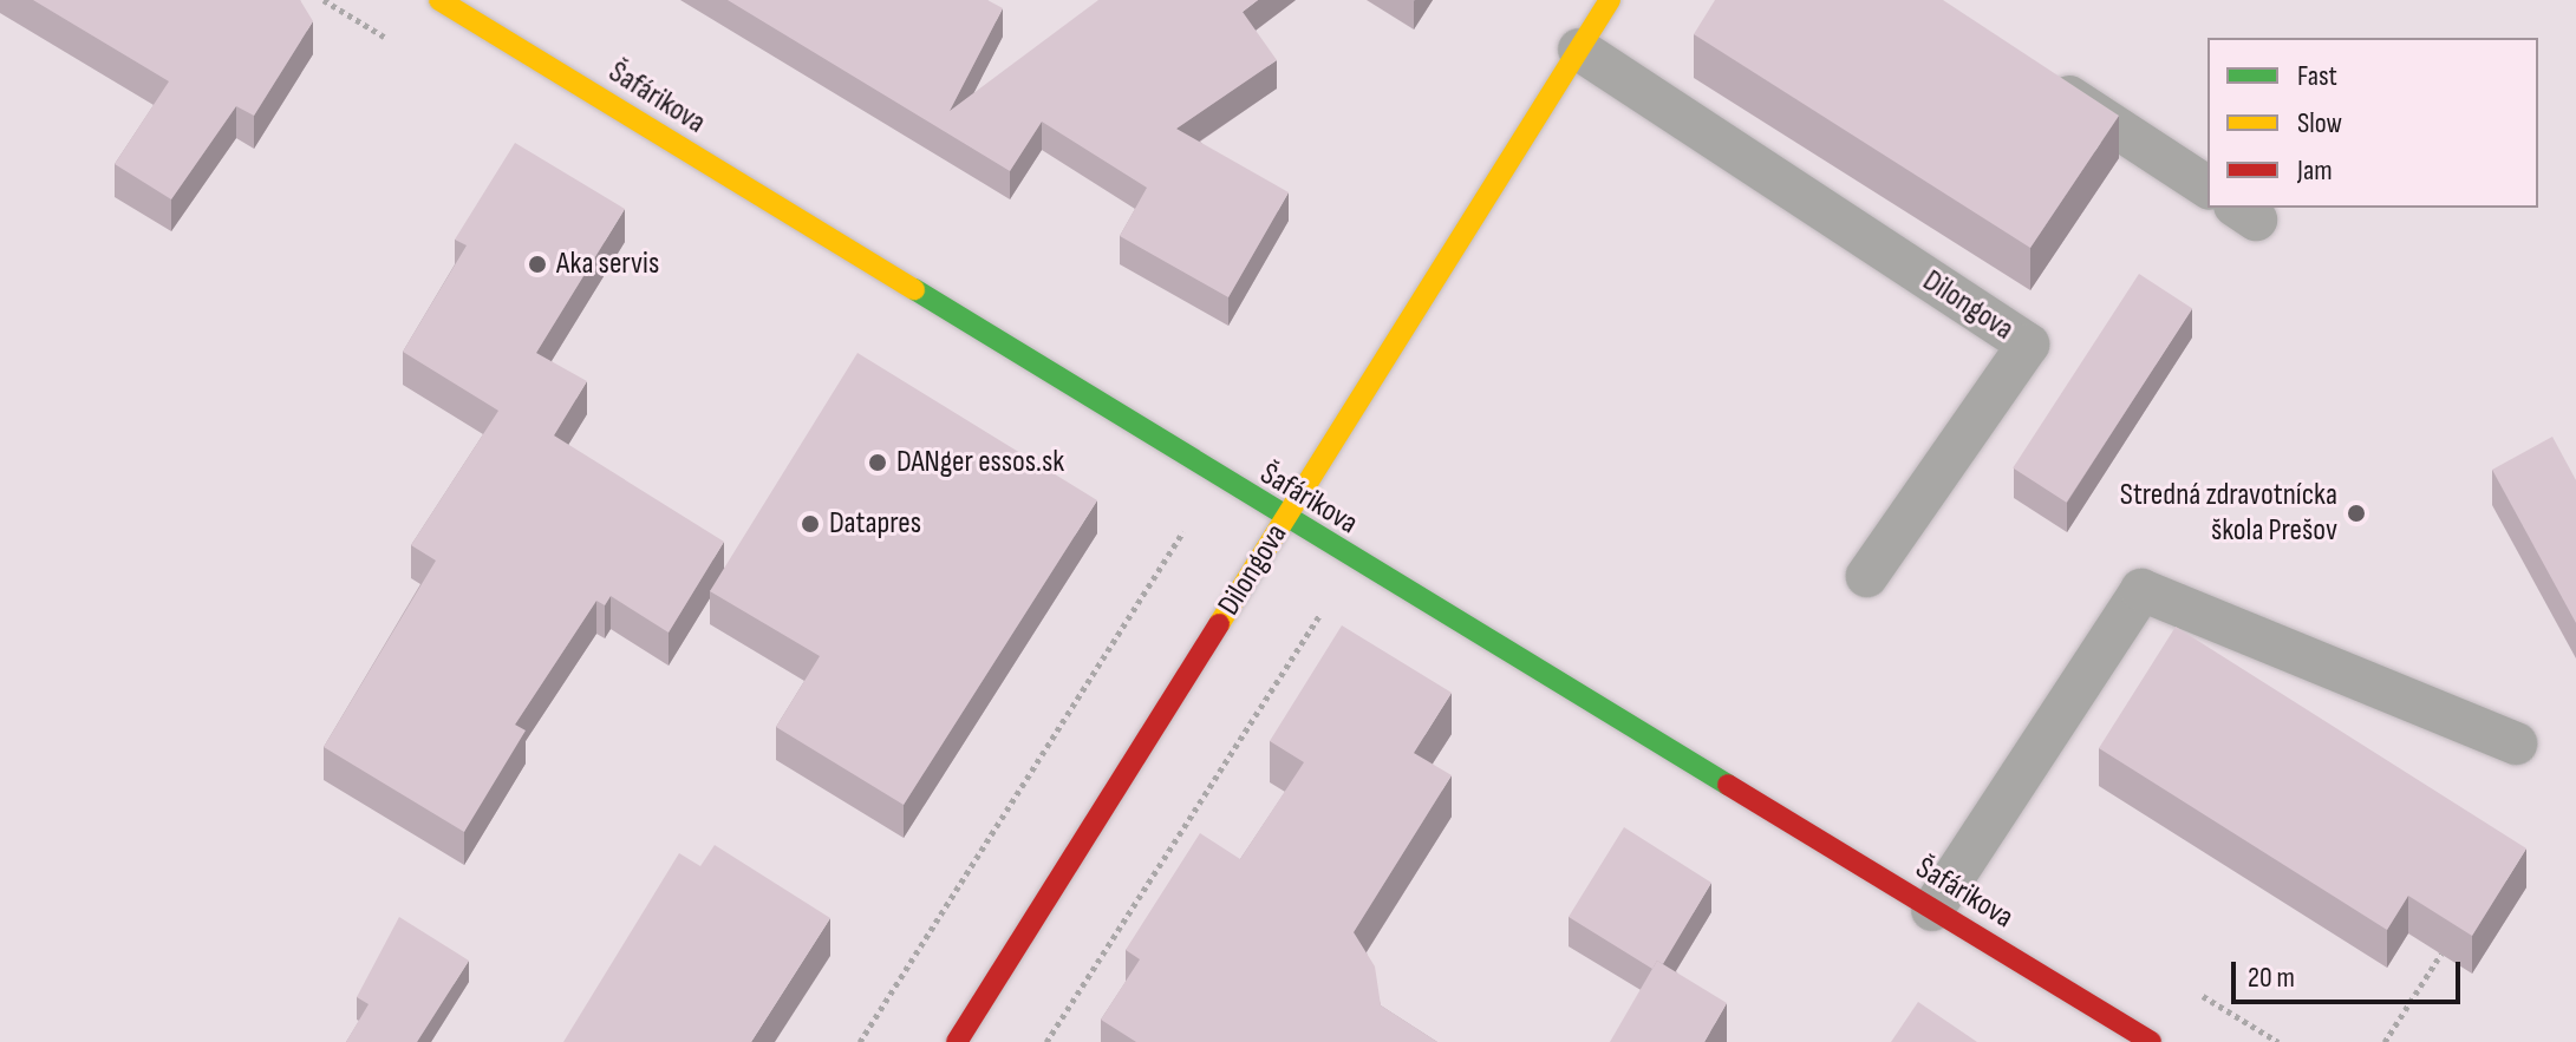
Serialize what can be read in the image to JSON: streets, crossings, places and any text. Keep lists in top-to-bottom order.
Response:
{
  "streets": {
    "street": ["Šafárikova", "Dilongova"]
  },
  "crossings": [
    ["Šafárikova", "Dilongova"]
  ],
  "places": [
    "Aka servis",
    "DANger essos.sk",
    "Stredná zdravotnícka škola Prešov",
    "Datapres"
  ],
  "legend": ["Fast", "Slow", "Jam"],
  "scale_bar": "20 m"
}
